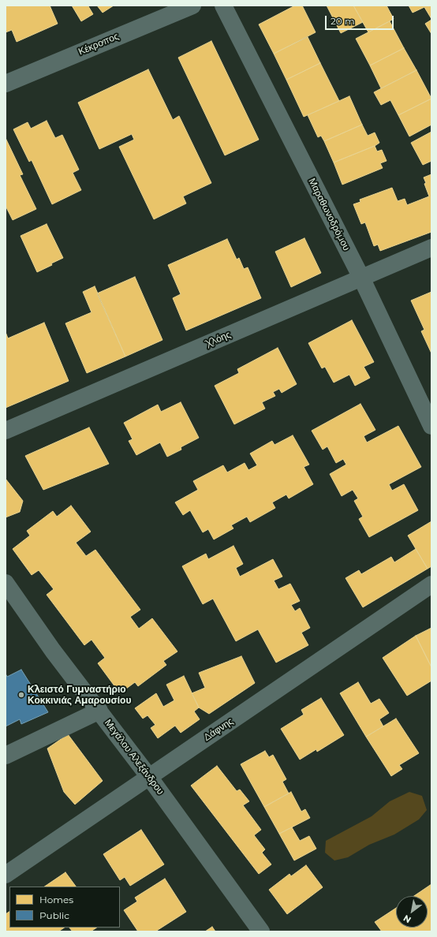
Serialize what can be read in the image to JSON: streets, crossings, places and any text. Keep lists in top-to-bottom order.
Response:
{
  "streets": {
    "street": [
      "Κέκροπος",
      "Μαραθωνοδρόμου",
      "Χλόης",
      "Δάφνης",
      "Μεγάλου Αλεξάνδρου"
    ]
  },
  "crossings": [
    ["Μαραθωνοδρόμου", "Χλόης"],
    ["Δάφνης", "Μεγάλου Αλεξάνδρου"]
  ],
  "places": ["Κλειστό Γυμναστήριο Κοκκινιάς Αμαρουσίου"],
  "legend": ["Homes", "Public"],
  "scale_bar": "20 m",
  "north": "bottom left"
}
